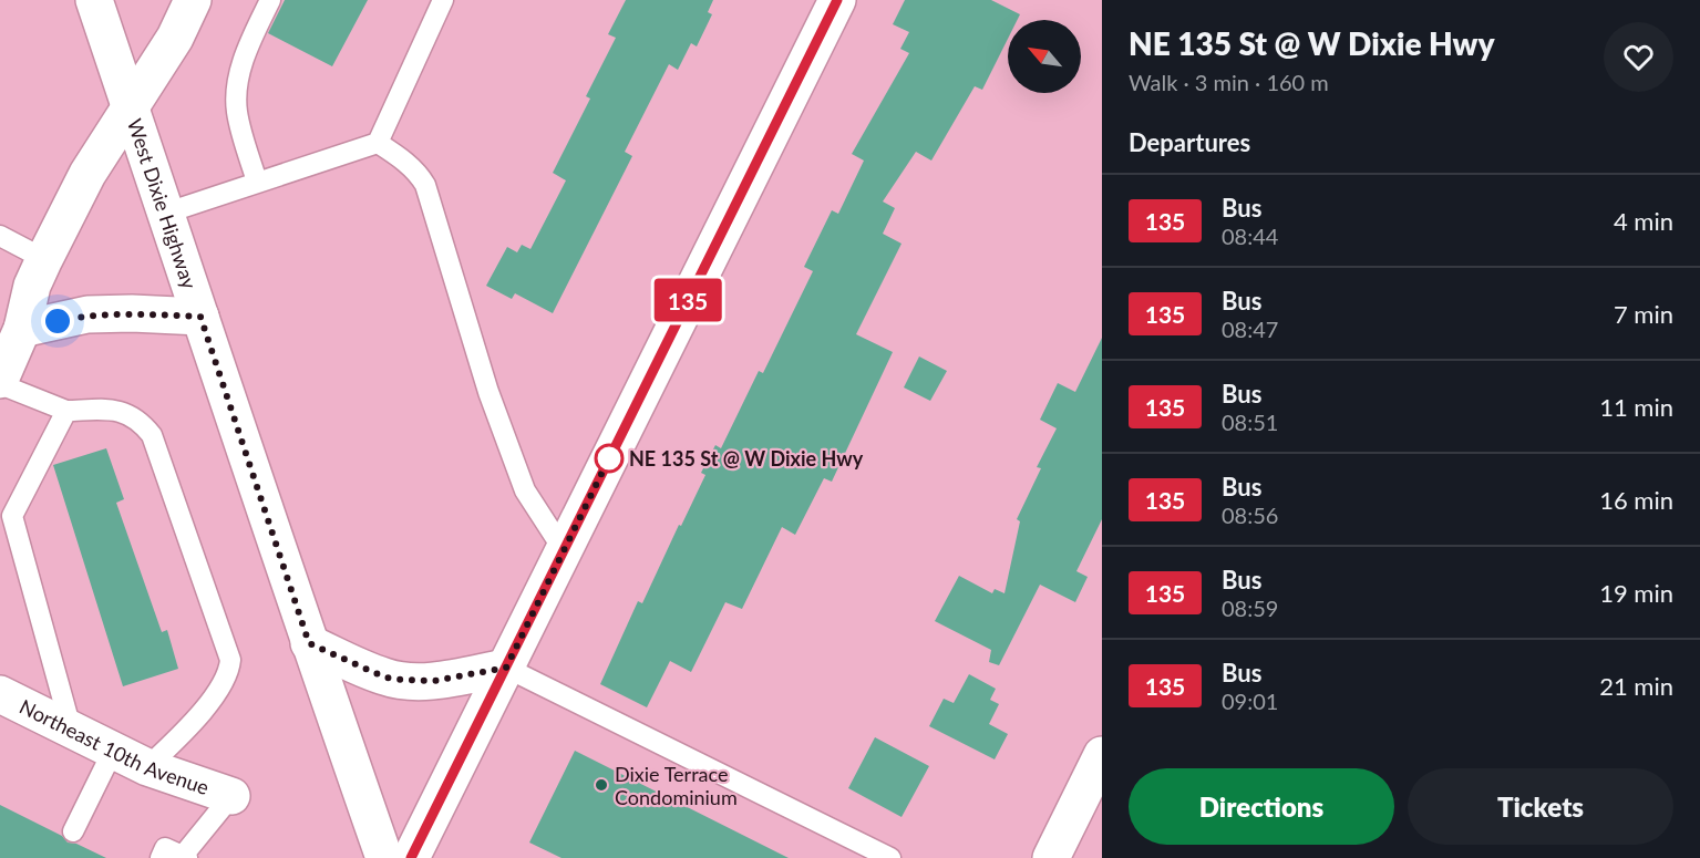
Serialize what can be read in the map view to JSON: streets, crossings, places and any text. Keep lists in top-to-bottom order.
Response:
{
  "streets": {
    "main road": ["West Dixie Highway", "Northeast 10th Avenue"]
  },
  "places": ["NE 135 St @ W Dixie Hwy", "Dixie Terrace Condominium"],
  "lines": ["bus line 135"],
  "north": "top left",
  "page": {
    "on_map": "135",
    "heading": [
      ["NE 135 St @ W Dixie Hwy", "Walk · 3 min · 160 m"],
      "Departures"
    ],
    "list": [
      {
        "mark": "135",
        "name": "Bus",
        "note": "08:44",
        "value": "4 min"
      },
      {
        "mark": "135",
        "name": "Bus",
        "note": "08:47",
        "value": "7 min"
      },
      {
        "mark": "135",
        "name": "Bus",
        "note": "08:51",
        "value": "11 min"
      },
      {
        "mark": "135",
        "name": "Bus",
        "note": "08:56",
        "value": "16 min"
      },
      {
        "mark": "135",
        "name": "Bus",
        "note": "08:59",
        "value": "19 min"
      },
      {
        "mark": "135",
        "name": "Bus",
        "note": "09:01",
        "value": "21 min"
      }
    ],
    "buttons": ["Directions", "Tickets"]
  }
}
